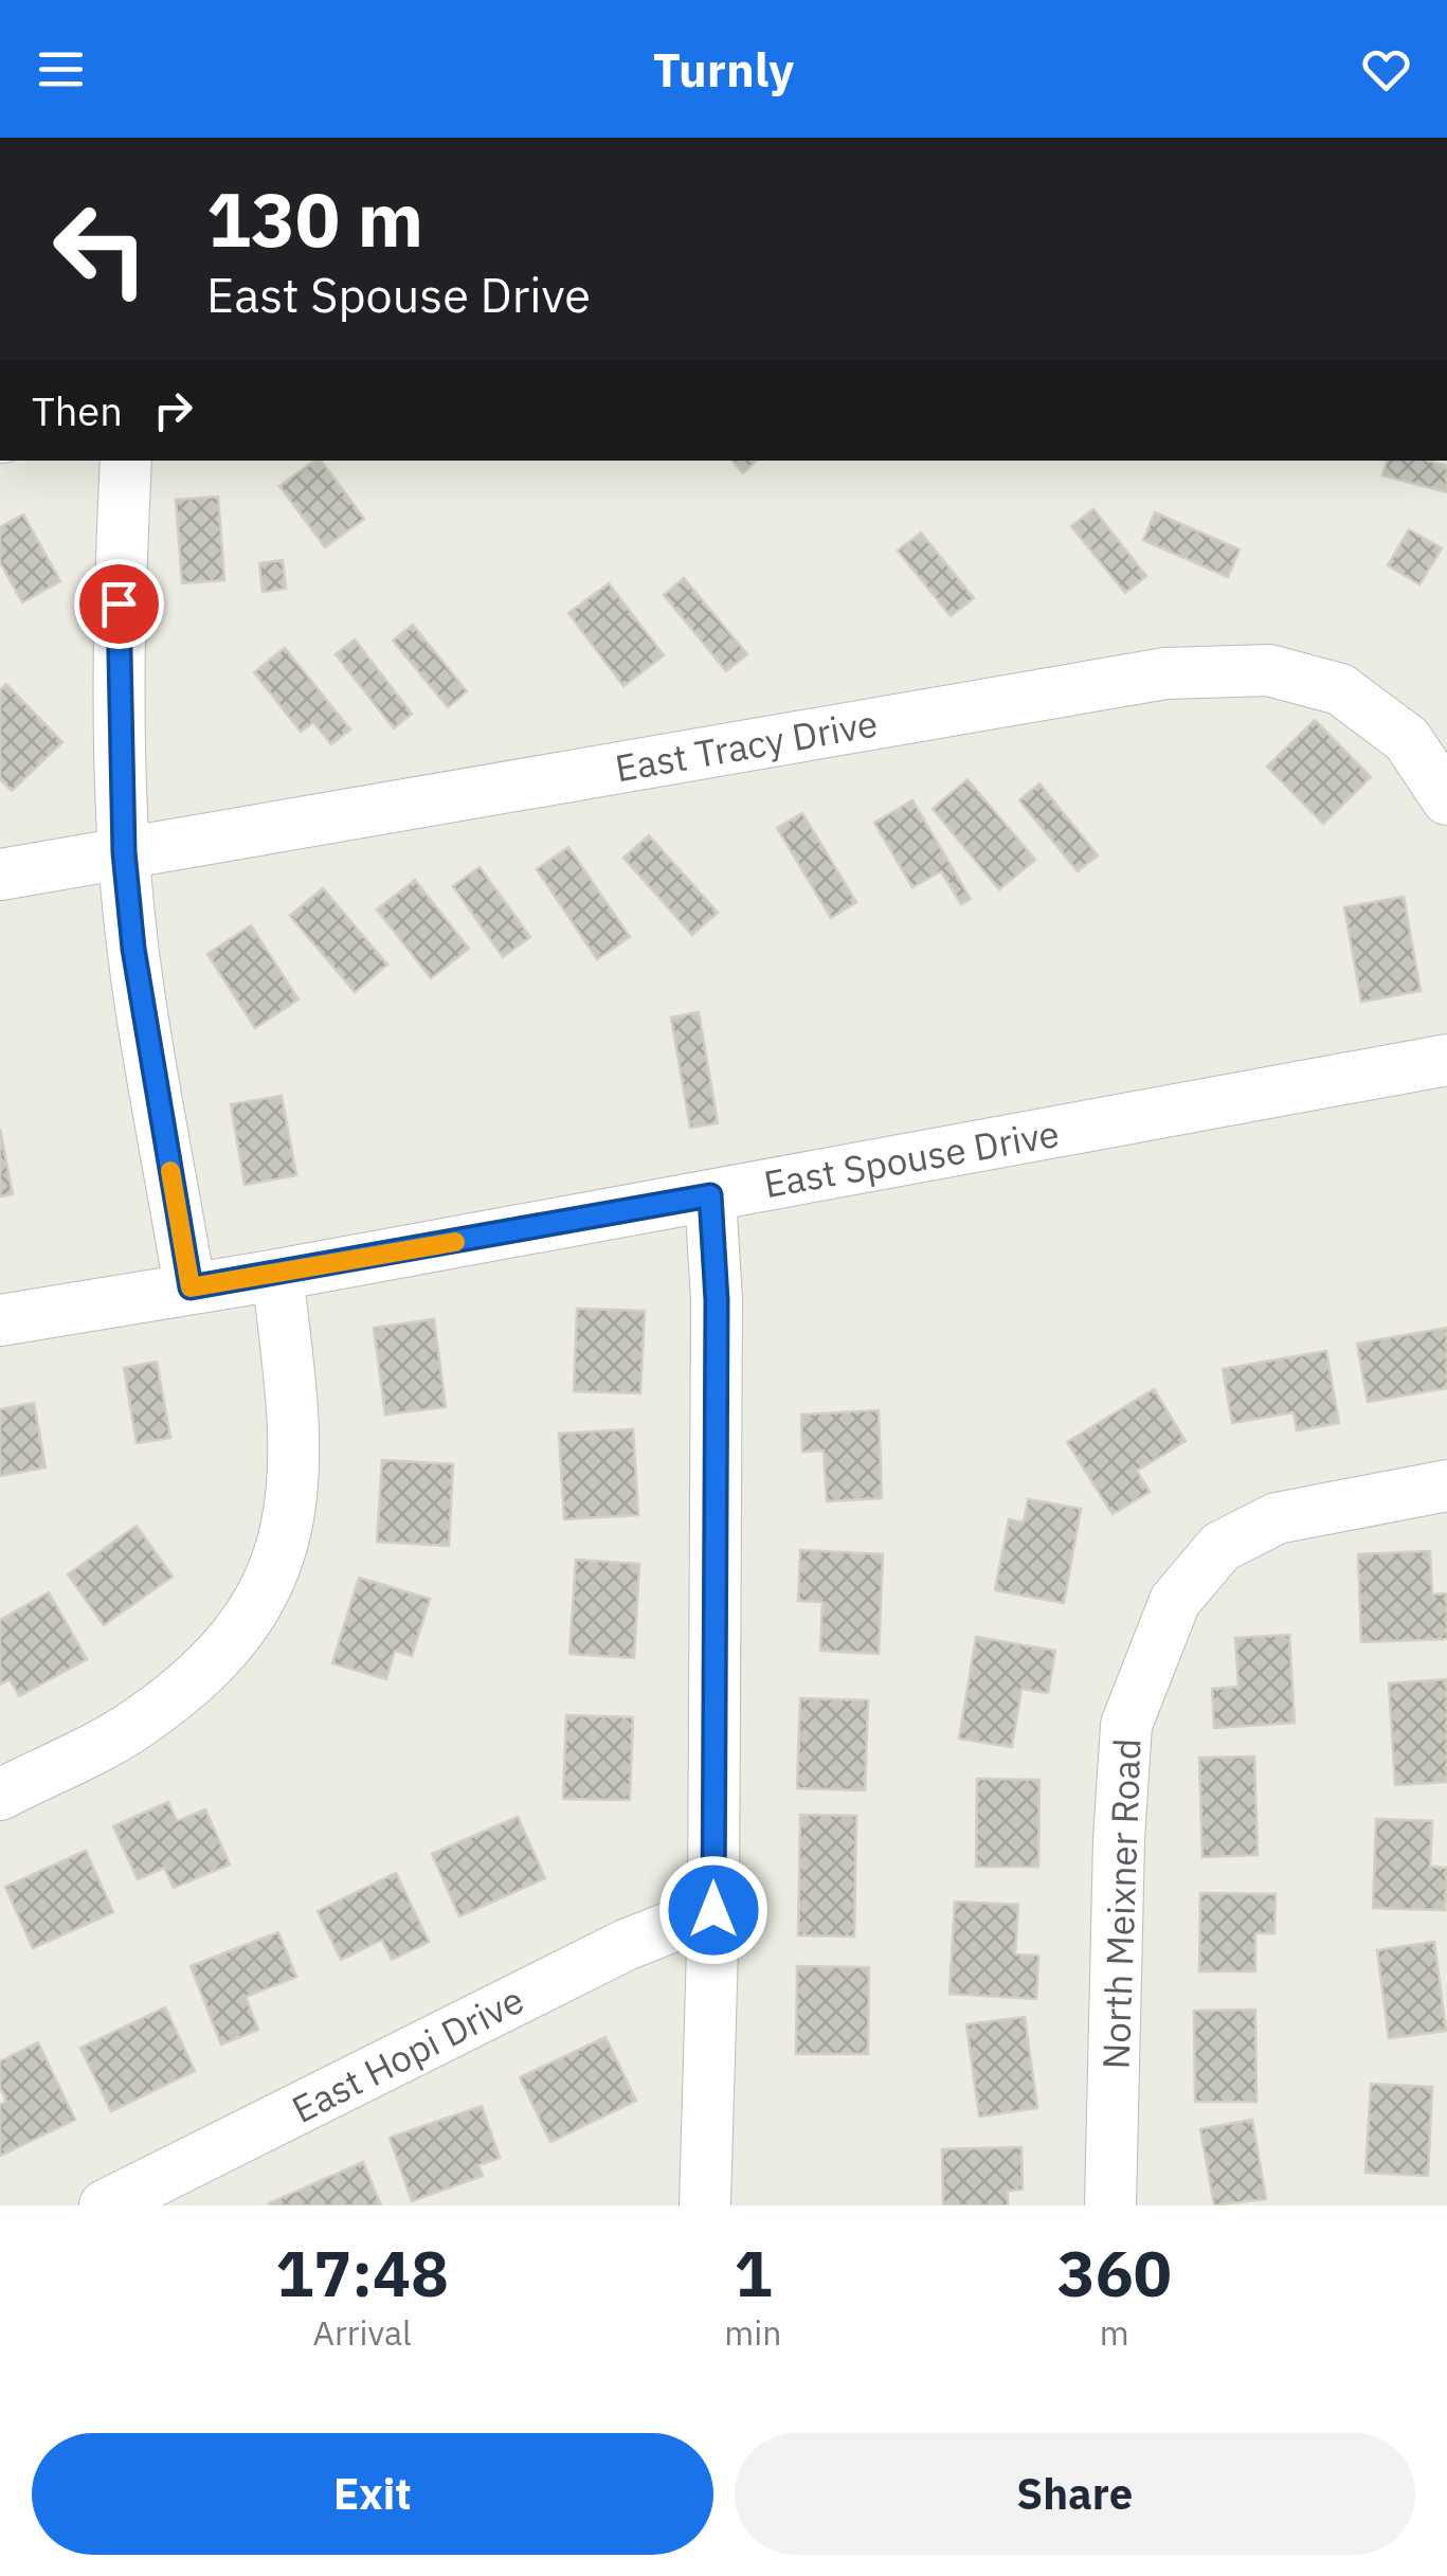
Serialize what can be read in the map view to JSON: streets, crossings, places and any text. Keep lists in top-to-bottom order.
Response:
{
  "streets": {
    "street": [
      "East Tracy Drive",
      "East Spouse Drive",
      "North Meixner Road",
      "East Hopi Drive"
    ]
  },
  "page": {
    "header": "Turnly",
    "turn": ["130 m", "East Spouse Drive"],
    "then": "Then",
    "eta": [
      "17:48",
      "Arrival",
      "1",
      "min",
      "360",
      "m"
    ],
    "buttons": ["Exit", "Share"]
  }
}
